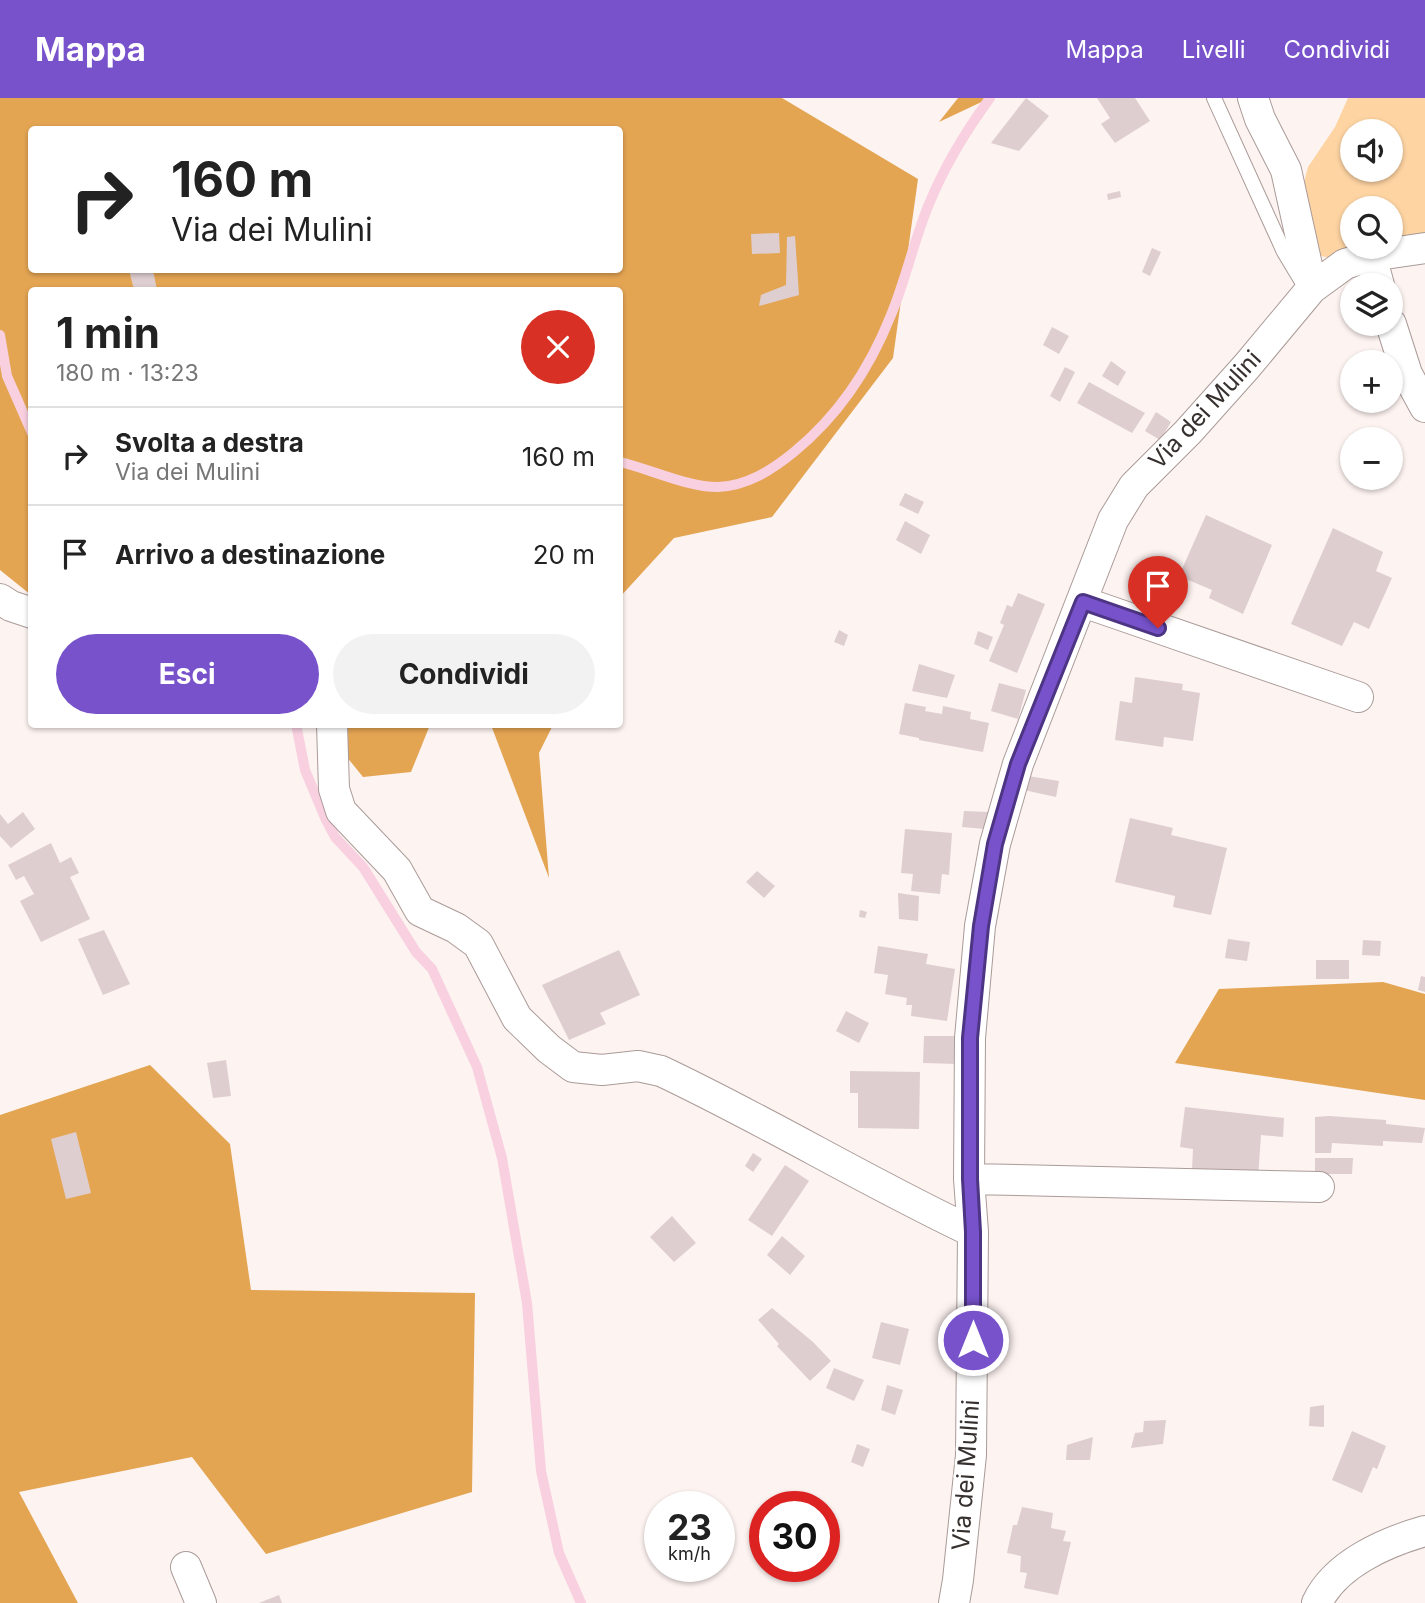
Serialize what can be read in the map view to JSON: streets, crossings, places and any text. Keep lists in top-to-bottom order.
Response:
{
  "streets": {
    "street": ["Via dei Mulini"]
  },
  "page": {
    "header": "Mappa",
    "nav": ["Mappa", "Livelli", "Condividi"],
    "map_buttons": ["+", "−"],
    "turn": ["160 m", "Via dei Mulini"],
    "heading": ["1 min", "180 m · 13:23"],
    "list": [
      {
        "name": "Svolta a destra",
        "note": "Via dei Mulini",
        "value": "160 m"
      },
      {
        "name": "Arrivo a destinazione",
        "value": "20 m"
      }
    ],
    "buttons": ["Esci", "Condividi"],
    "speed": "23 km/h",
    "limit": "30"
  }
}
